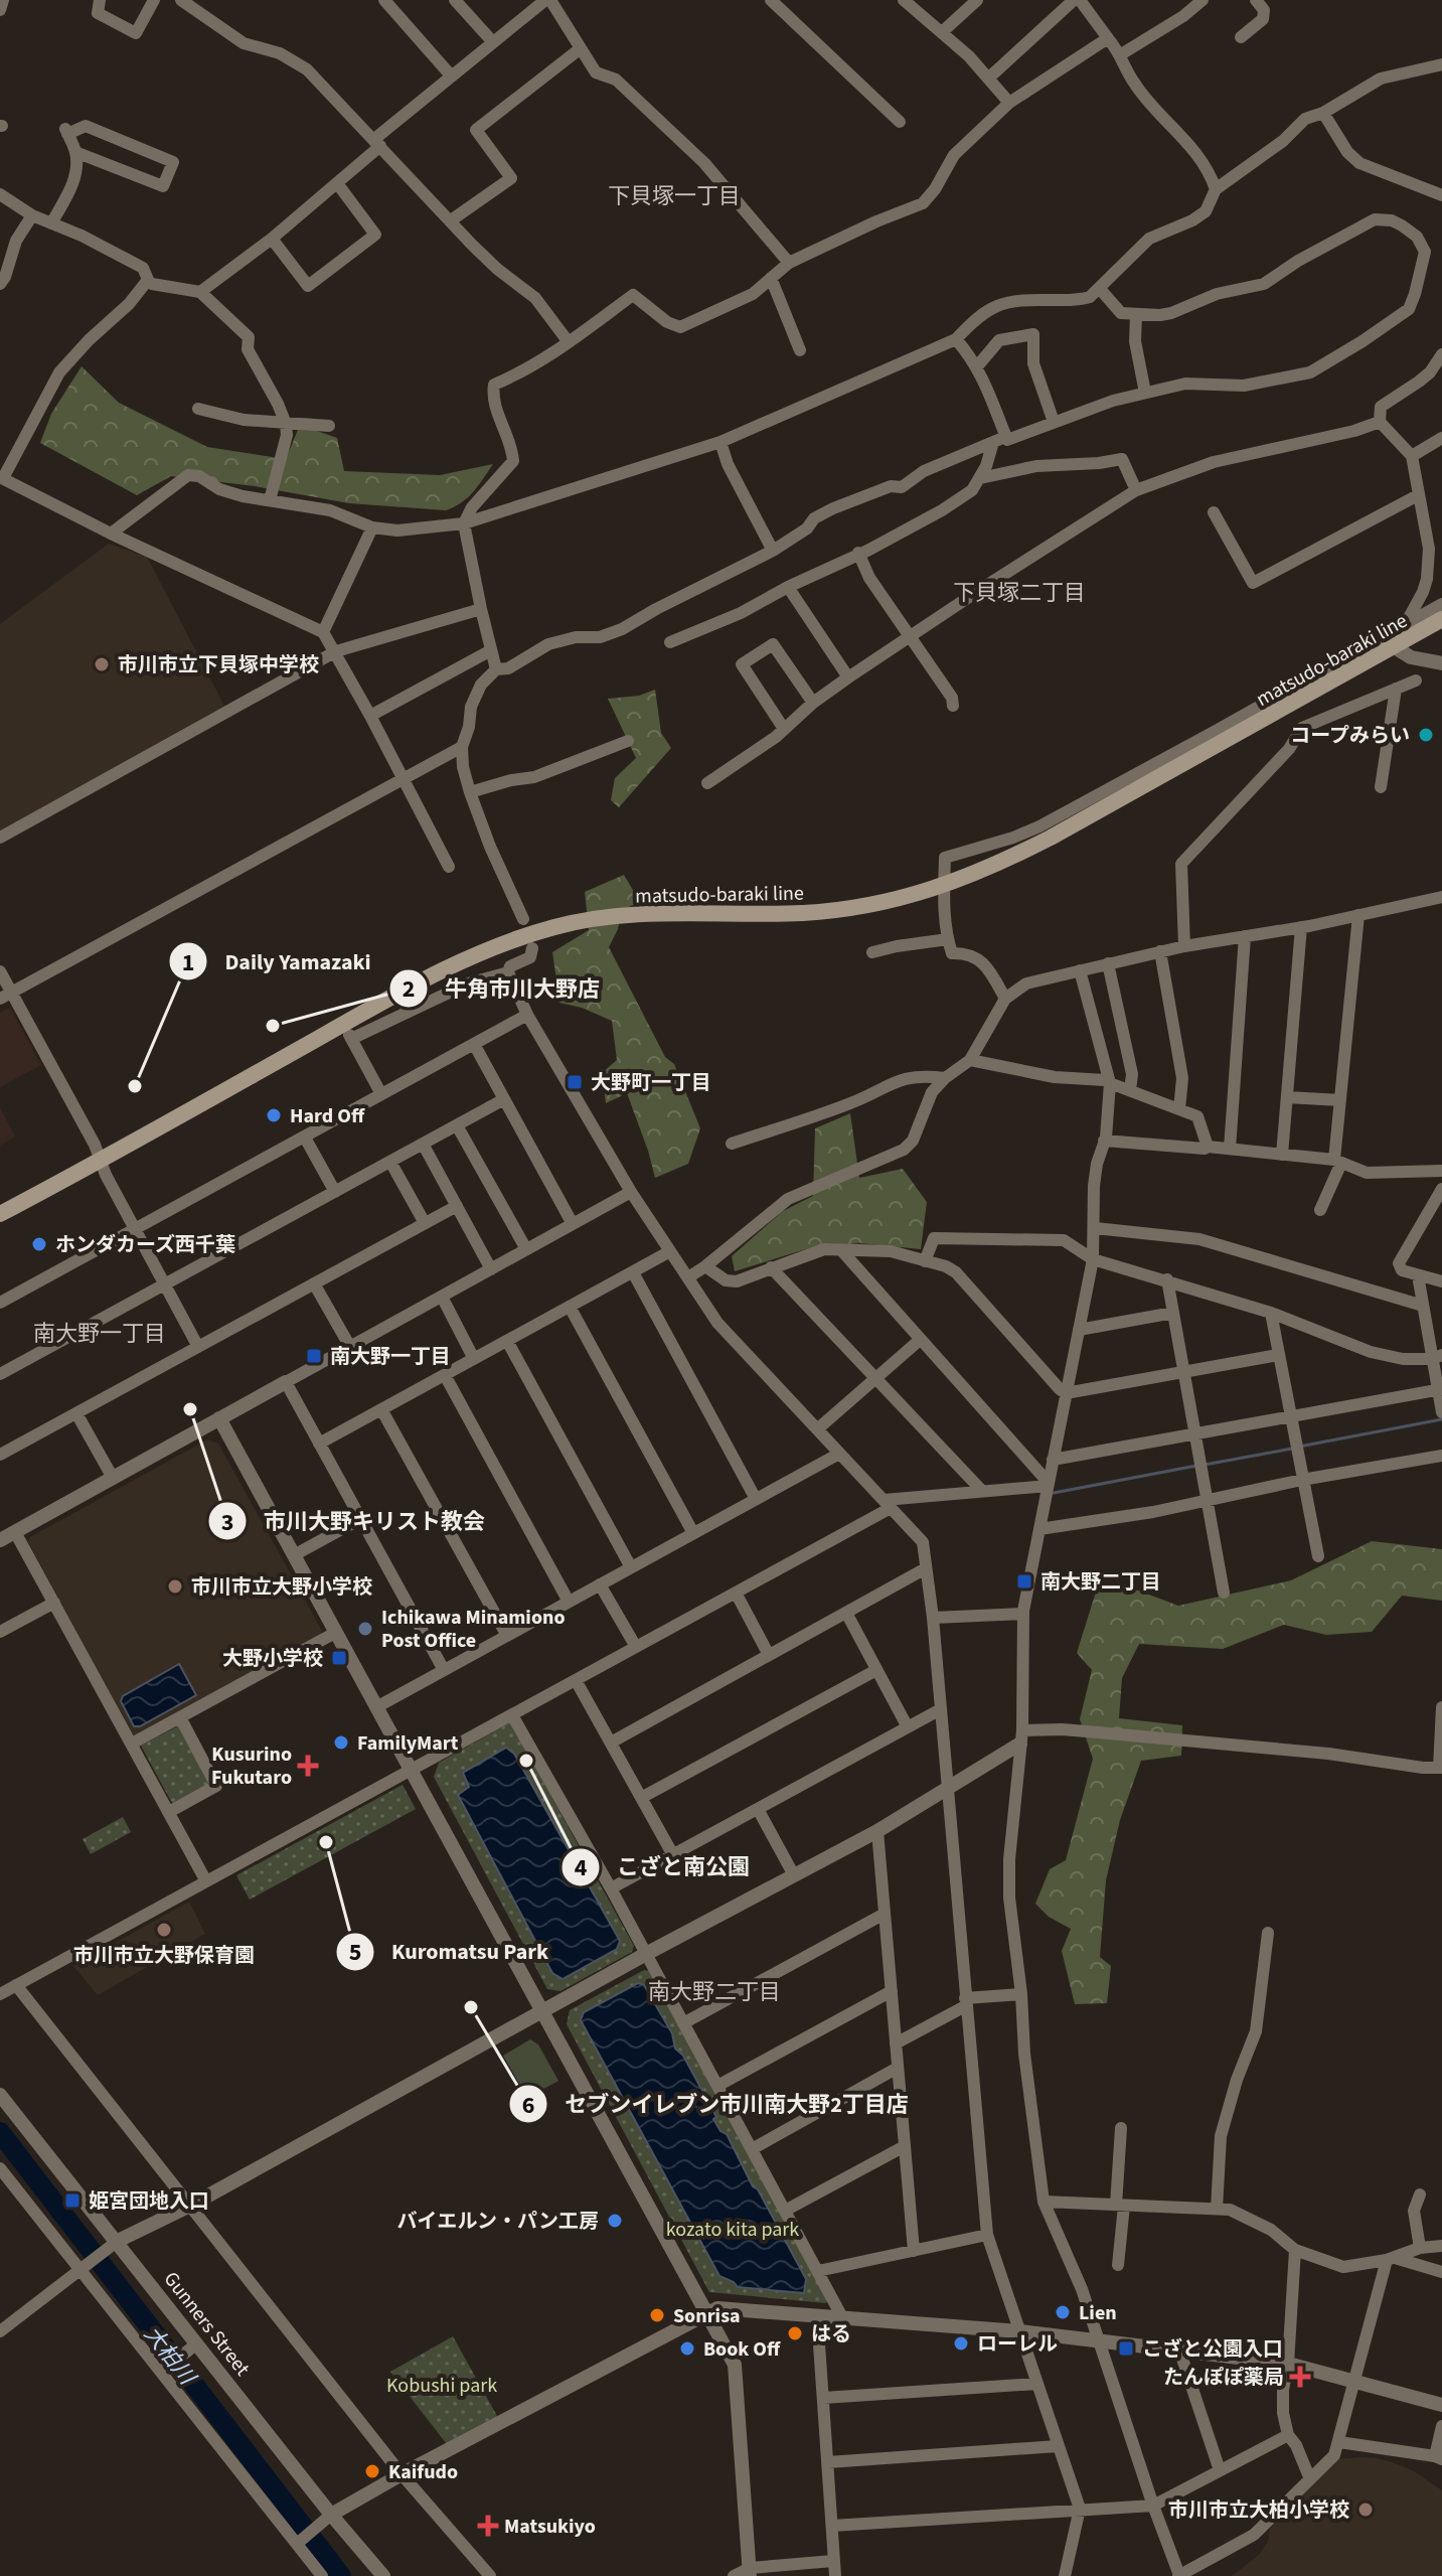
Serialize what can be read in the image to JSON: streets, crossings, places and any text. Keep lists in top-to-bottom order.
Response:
{
  "streets": {
    "main road": ["matsudo-baraki line"],
    "street": ["Gunners Street"]
  },
  "districts": [
    "下貝塚一丁目",
    "下貝塚二丁目",
    "南大野一丁目",
    "南大野二丁目"
  ],
  "water": ["大柏川"],
  "parks": ["kozato kita park", "Kobushi park"],
  "places": {
    "other": [
      "市川市立下貝塚中学校",
      "コープみらい",
      "牛角市川大野店",
      "Daily Yamazaki",
      "Hard Off",
      "ホンダカーズ西千葉",
      "市川大野キリスト教会",
      "市川市立大野小学校",
      "Ichikawa Minamiono Post Office",
      "FamilyMart",
      "こざと南公園",
      "Kuromatsu Park",
      "市川市立大野保育園",
      "セブンイレブン市川南大野2丁目店",
      "バイエルン・パン工房",
      "Lien",
      "Sonrisa",
      "はる",
      "ローレル",
      "Book Off",
      "Kaifudo",
      "市川市立大柏小学校"
    ],
    "transit": [
      "大野町一丁目",
      "南大野一丁目",
      "南大野二丁目",
      "大野小学校",
      "姫宮団地入口",
      "こざと公園入口"
    ],
    "health": ["Kusurino Fukutaro", "たんぽぽ薬局", "Matsukiyo"]
  }
}
